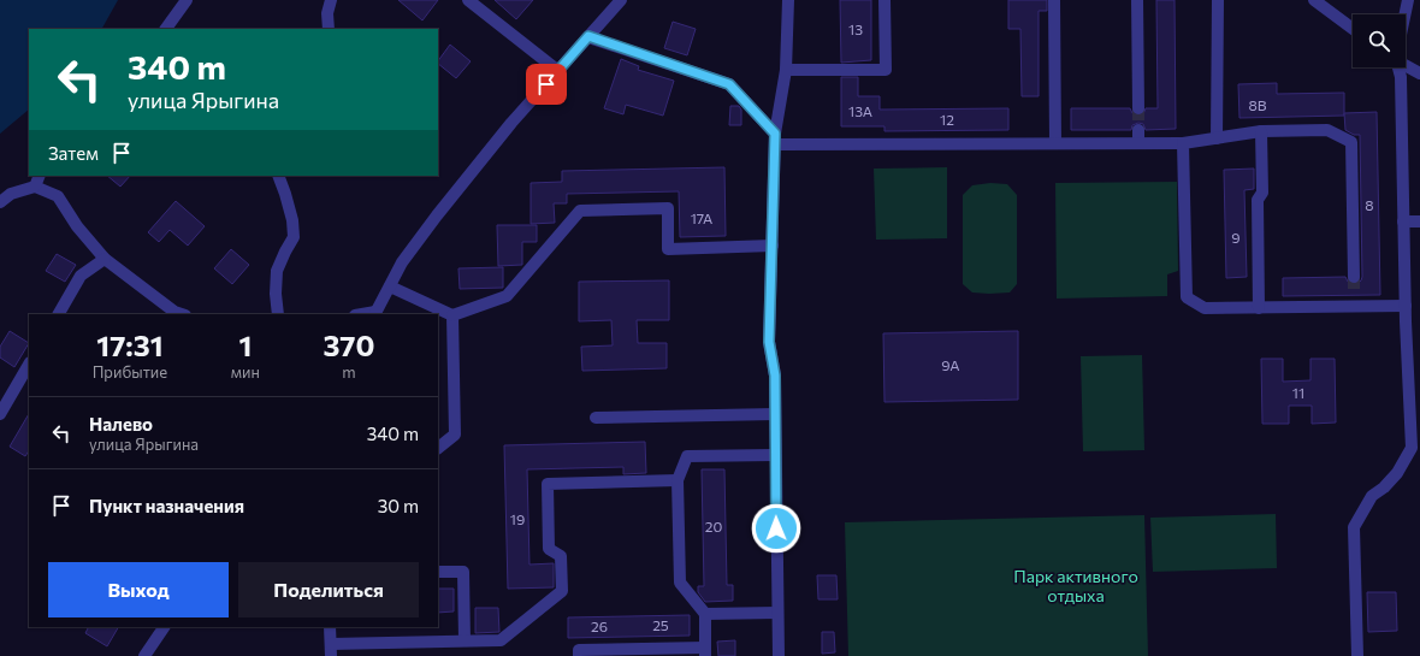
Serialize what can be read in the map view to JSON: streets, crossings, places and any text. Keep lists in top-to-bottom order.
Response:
{
  "parks": ["Парк активного отдыха"],
  "house_numbers": [
    "13",
    "8В",
    "13А",
    "12",
    "8",
    "17А",
    "9",
    "9А",
    "11",
    "19",
    "20",
    "25",
    "26"
  ],
  "page": {
    "turn": ["340 m", "улица Ярыгина"],
    "then": "Затем",
    "eta": [
      "17:31",
      "Прибытие",
      "1",
      "мин",
      "370",
      "m"
    ],
    "list": [
      {
        "name": "Налево",
        "note": "улица Ярыгина",
        "value": "340 m"
      },
      {
        "name": "Пункт назначения",
        "value": "30 m"
      }
    ],
    "buttons": ["Выход", "Поделиться"]
  }
}
